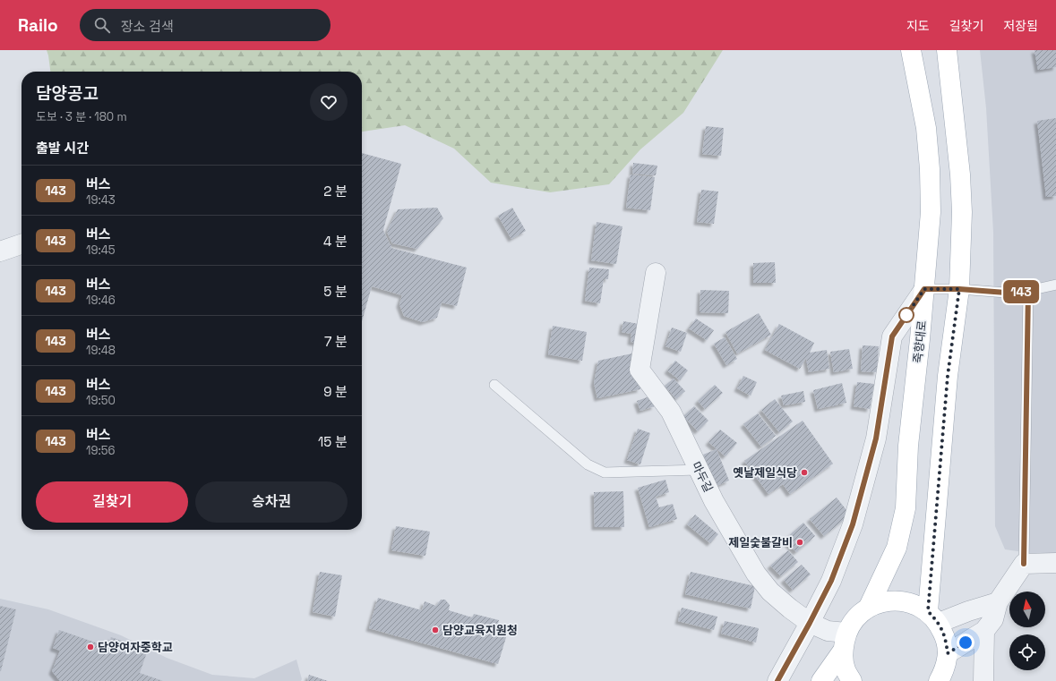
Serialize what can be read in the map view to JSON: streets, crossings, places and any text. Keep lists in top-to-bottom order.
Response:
{
  "streets": {
    "main road": ["죽향대로"],
    "street": ["마두길"]
  },
  "places": [
    "옛날제일식당",
    "제일숯불갈비",
    "담양교육지원청",
    "담양여자중학교"
  ],
  "lines": ["bus line 143"],
  "north": "top",
  "page": {
    "header": "Railo",
    "search": "장소 검색",
    "nav": ["지도", "길찾기", "저장됨"],
    "on_map": "143",
    "heading": [
      ["담양공고", "도보 · 3 분 · 180 m"],
      "출발 시간"
    ],
    "list": [
      {
        "mark": "143",
        "name": "버스",
        "note": "19:43",
        "value": "2 분"
      },
      {
        "mark": "143",
        "name": "버스",
        "note": "19:45",
        "value": "4 분"
      },
      {
        "mark": "143",
        "name": "버스",
        "note": "19:46",
        "value": "5 분"
      },
      {
        "mark": "143",
        "name": "버스",
        "note": "19:48",
        "value": "7 분"
      },
      {
        "mark": "143",
        "name": "버스",
        "note": "19:50",
        "value": "9 분"
      },
      {
        "mark": "143",
        "name": "버스",
        "note": "19:56",
        "value": "15 분"
      }
    ],
    "buttons": ["길찾기", "승차권"]
  }
}
